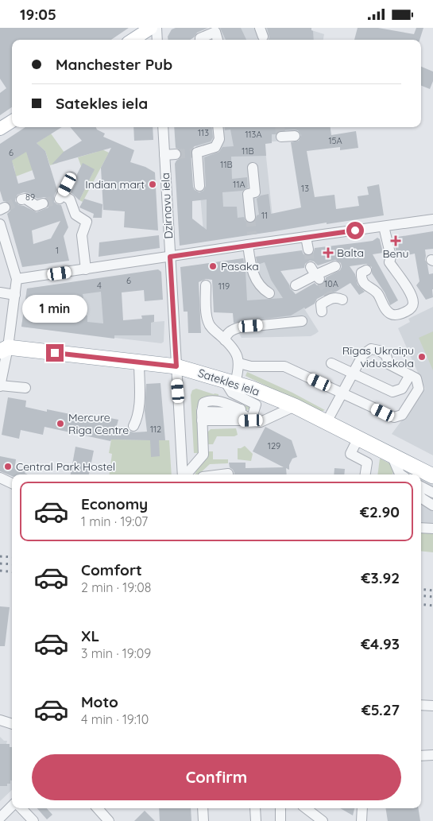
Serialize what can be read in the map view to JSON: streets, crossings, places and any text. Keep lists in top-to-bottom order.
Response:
{
  "streets": {
    "highway": ["Satekles iela"],
    "street": ["Dzirnavu iela"]
  },
  "crossings": [
    ["Dzirnavu iela", "Satekles iela"]
  ],
  "places": {
    "other": [
      "Indian mart",
      "Pasaka",
      "Rīgas Ukraiņu vidusskola",
      "Mercure Riga Centre",
      "Central Park Hostel"
    ],
    "health": ["Benu", "Balta"]
  },
  "house_numbers": [
    "113",
    "113A",
    "15A",
    "11B",
    "6",
    "11B",
    "11A",
    "13",
    "89",
    "11",
    "1",
    "6",
    "10A",
    "4",
    "119",
    "112",
    "129"
  ],
  "page": {
    "status": "19:05",
    "banner": ["Manchester Pub", "Satekles iela"],
    "bubble": "1 min",
    "list": [
      {
        "name": "Economy",
        "note": "1 min · 19:07",
        "value": "€2.90"
      },
      {
        "name": "Comfort",
        "note": "2 min · 19:08",
        "value": "€3.92"
      },
      {
        "name": "XL",
        "note": "3 min · 19:09",
        "value": "€4.93"
      },
      {
        "name": "Moto",
        "note": "4 min · 19:10",
        "value": "€5.27"
      }
    ],
    "buttons": "Confirm"
  }
}
